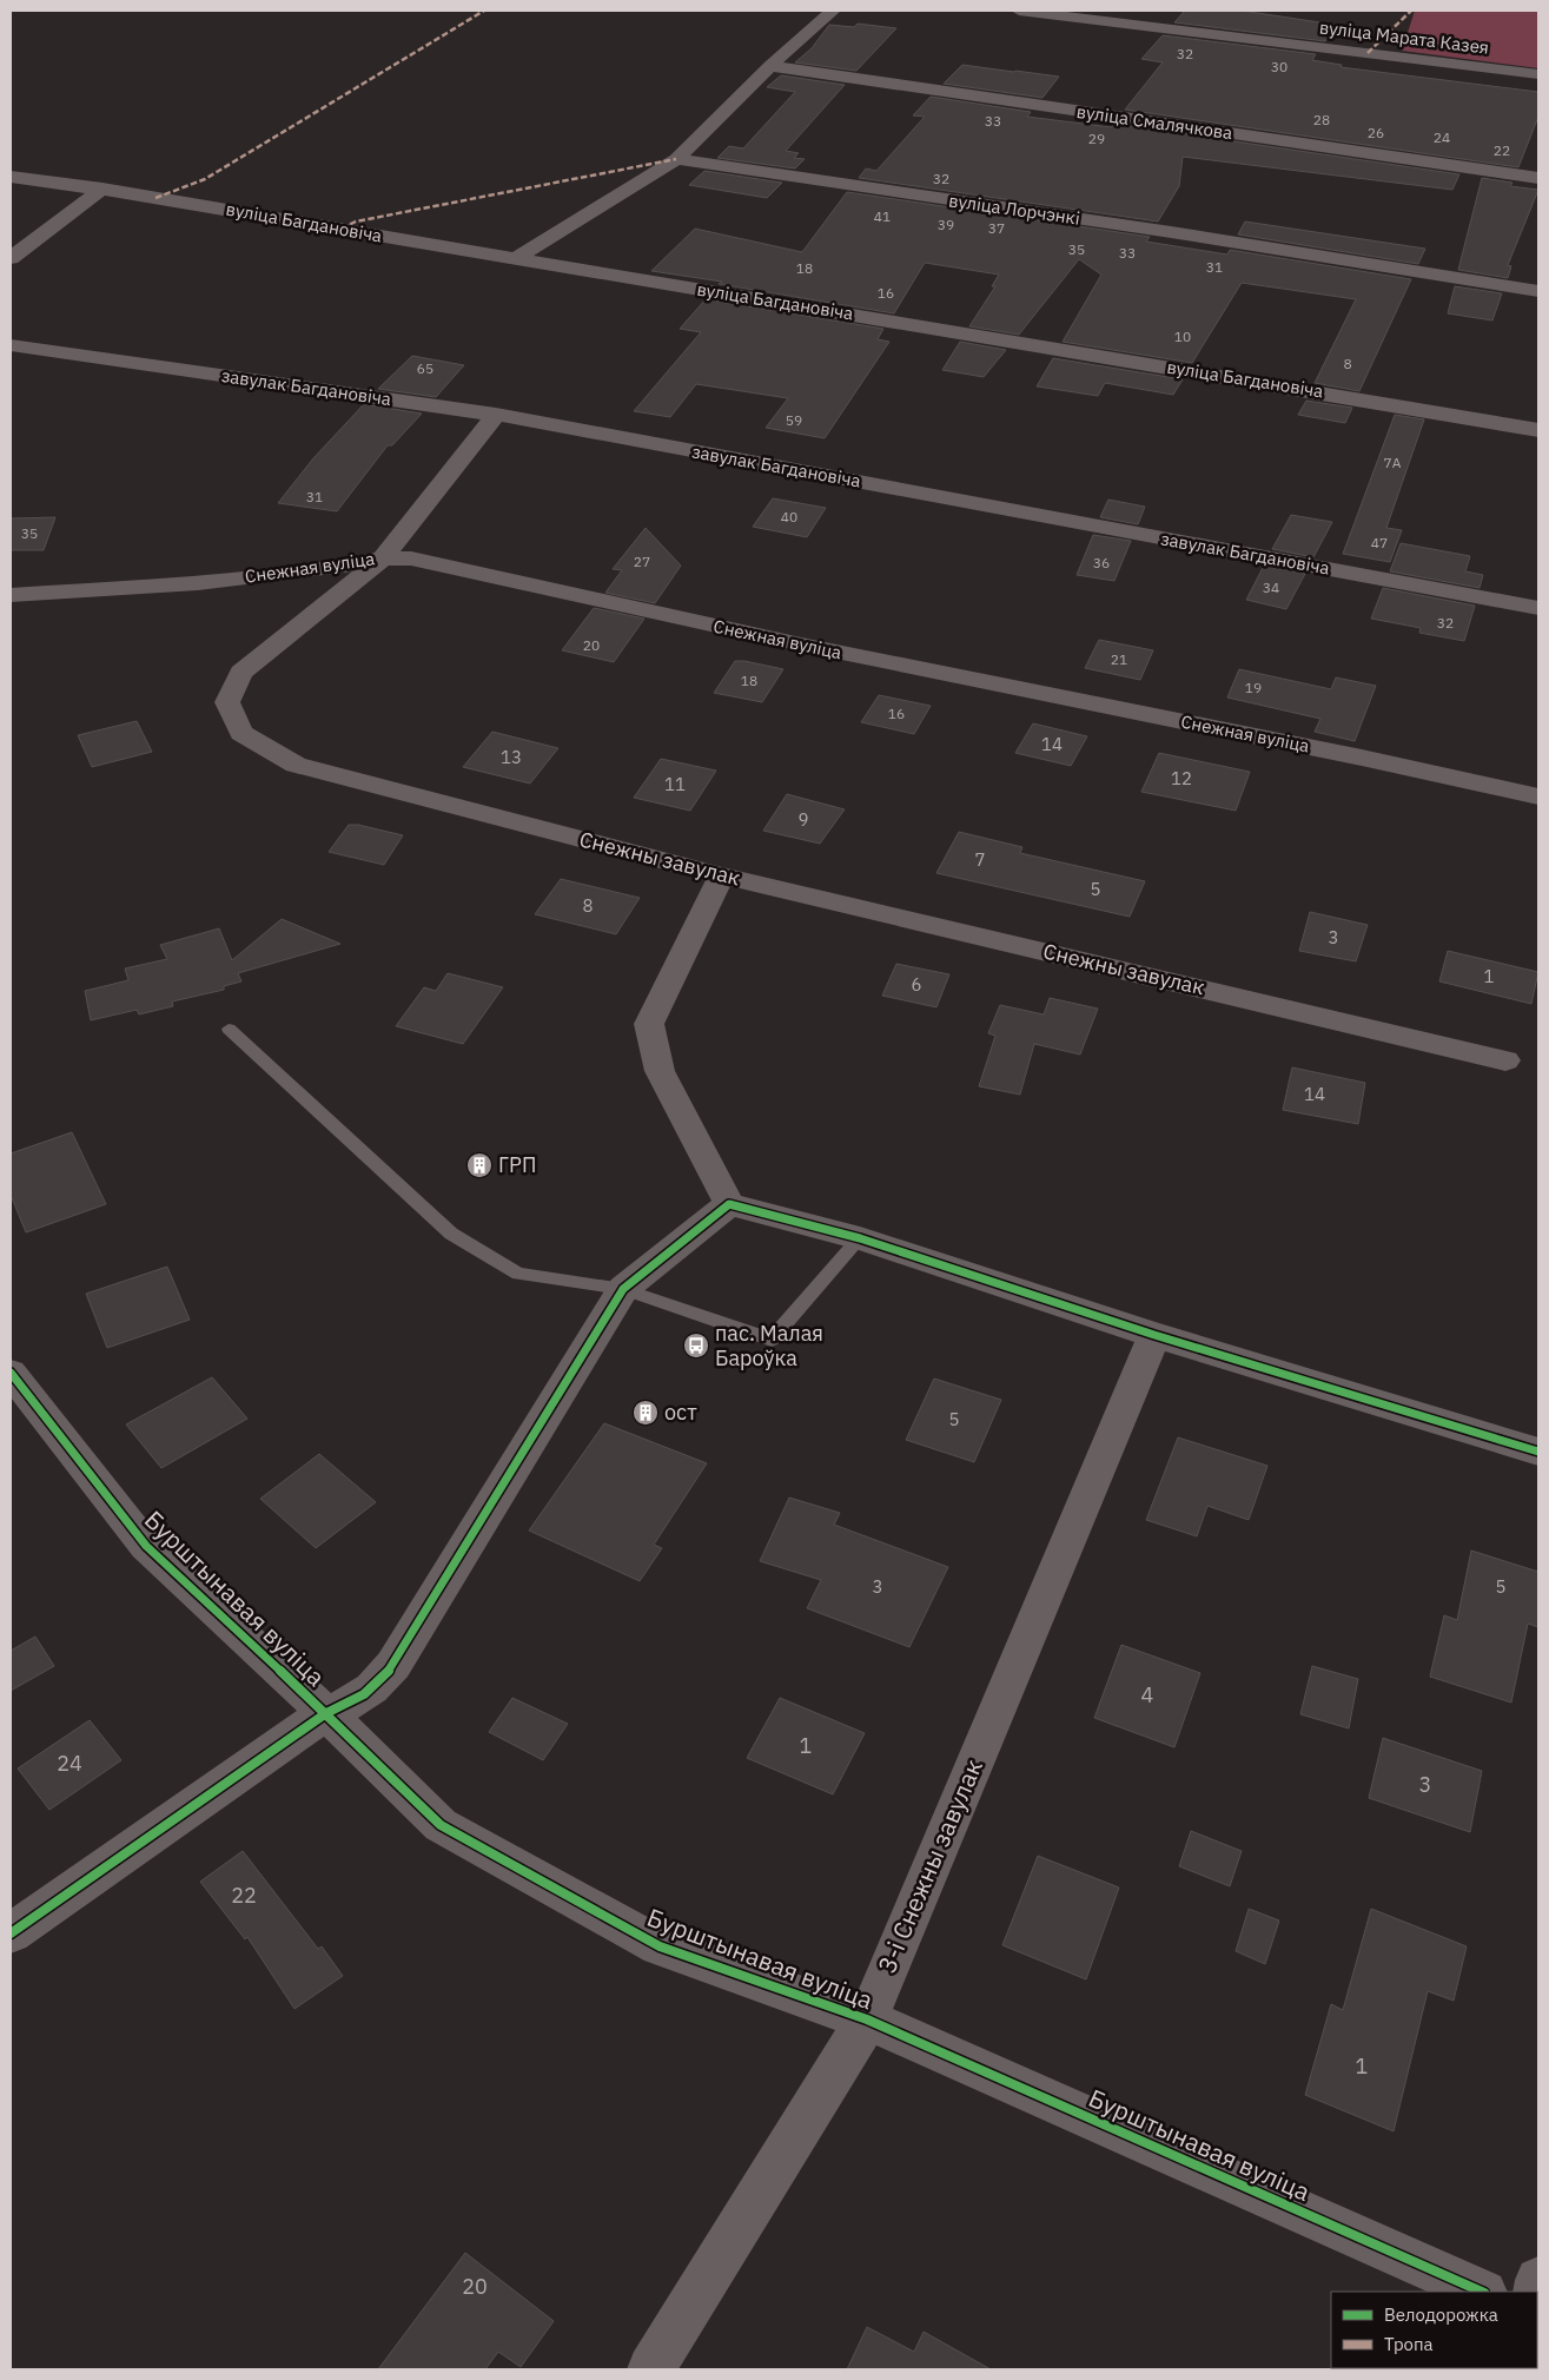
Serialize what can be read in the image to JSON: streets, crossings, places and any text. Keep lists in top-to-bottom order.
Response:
{
  "streets": {
    "street": [
      "вуліца Марата Казея",
      "вуліца Смалячкова",
      "вуліца Лорчэнкі",
      "вуліца Багдановіча",
      "завулак Багдановіча",
      "Снежная вуліца",
      "Снежны завулак",
      "Бурштынавая вуліца",
      "3-і Снежны завулак"
    ]
  },
  "crossings": [
    ["завулак Багдановіча", "Снежны завулак"],
    ["Снежная вуліца", "Снежны завулак"],
    ["Бурштынавая вуліца", "3-і Снежны завулак"]
  ],
  "places": {
    "building": ["ГРП", "ост"],
    "bus stop": ["пас. Малая Бароўка"]
  },
  "house_numbers": [
    "32",
    "30",
    "28",
    "33",
    "26",
    "24",
    "29",
    "22",
    "32",
    "41",
    "39",
    "37",
    "35",
    "33",
    "31",
    "18",
    "16",
    "10",
    "8",
    "65",
    "59",
    "7А",
    "31",
    "40",
    "35",
    "47",
    "27",
    "36",
    "34",
    "32",
    "20",
    "21",
    "18",
    "19",
    "16",
    "14",
    "13",
    "12",
    "11",
    "9",
    "7",
    "5",
    "8",
    "3",
    "1",
    "6",
    "14",
    "5",
    "3",
    "5",
    "4",
    "1",
    "24",
    "3",
    "22",
    "1",
    "20"
  ],
  "legend": ["Велодорожка", "Тропа"]
}
